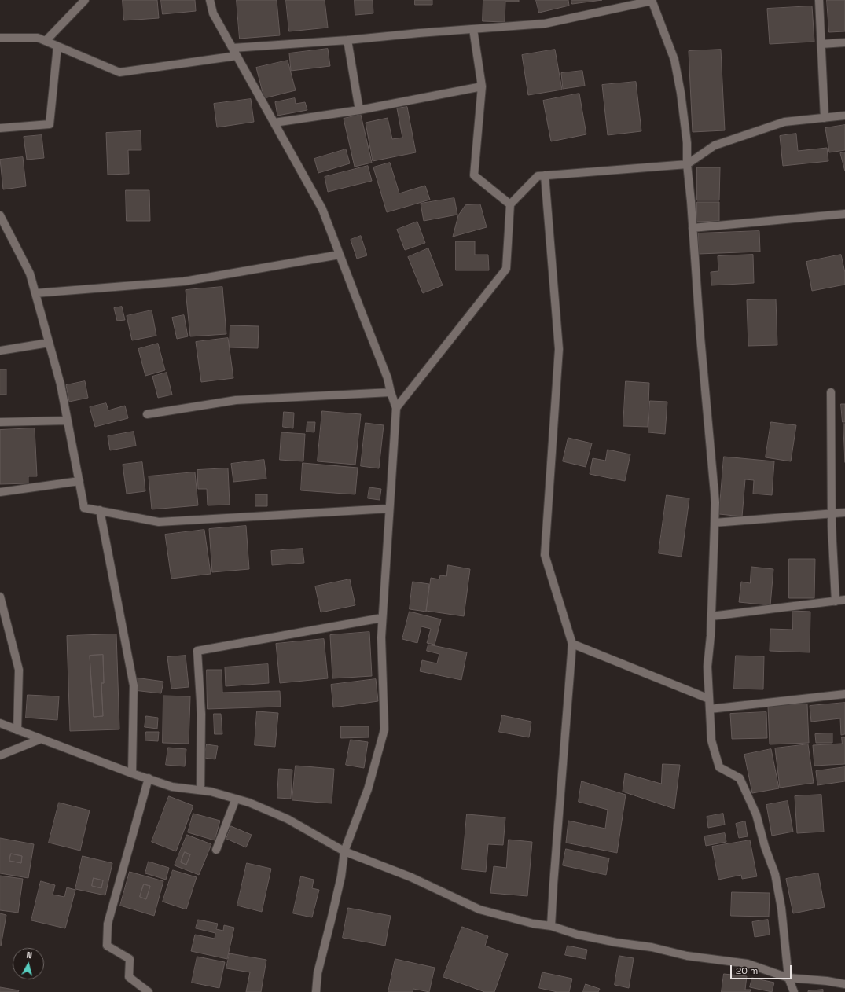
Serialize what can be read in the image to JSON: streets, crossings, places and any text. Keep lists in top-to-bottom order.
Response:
{
  "scale_bar": "20 m",
  "north": "top"
}
